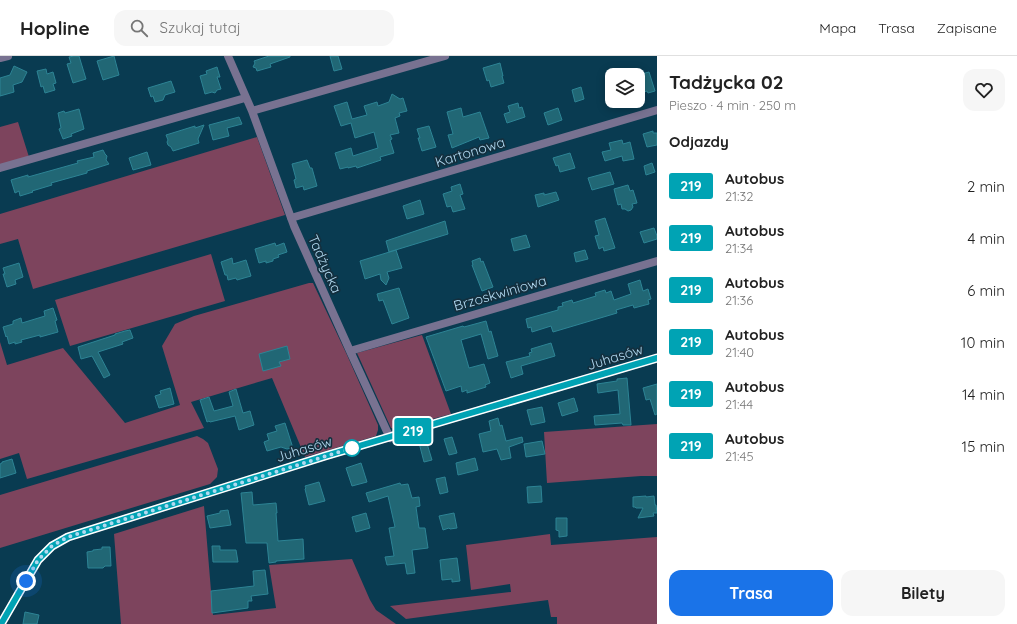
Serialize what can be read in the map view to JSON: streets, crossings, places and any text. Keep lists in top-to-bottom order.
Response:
{
  "streets": {
    "street": [
      "Kartonowa",
      "Tadżycka",
      "Brzoskwiniowa",
      "Juhasów"
    ]
  },
  "crossings": [
    ["Kartonowa", "Tadżycka"],
    ["Tadżycka", "Brzoskwiniowa"],
    ["Tadżycka", "Juhasów"]
  ],
  "lines": ["bus line 219"],
  "page": {
    "header": "Hopline",
    "search": "Szukaj tutaj",
    "nav": ["Mapa", "Trasa", "Zapisane"],
    "on_map": "219",
    "heading": [
      ["Tadżycka 02", "Pieszo · 4 min · 250 m"],
      "Odjazdy"
    ],
    "list": [
      {
        "mark": "219",
        "name": "Autobus",
        "note": "21:32",
        "value": "2 min"
      },
      {
        "mark": "219",
        "name": "Autobus",
        "note": "21:34",
        "value": "4 min"
      },
      {
        "mark": "219",
        "name": "Autobus",
        "note": "21:36",
        "value": "6 min"
      },
      {
        "mark": "219",
        "name": "Autobus",
        "note": "21:40",
        "value": "10 min"
      },
      {
        "mark": "219",
        "name": "Autobus",
        "note": "21:44",
        "value": "14 min"
      },
      {
        "mark": "219",
        "name": "Autobus",
        "note": "21:45",
        "value": "15 min"
      }
    ],
    "buttons": ["Trasa", "Bilety"]
  }
}
